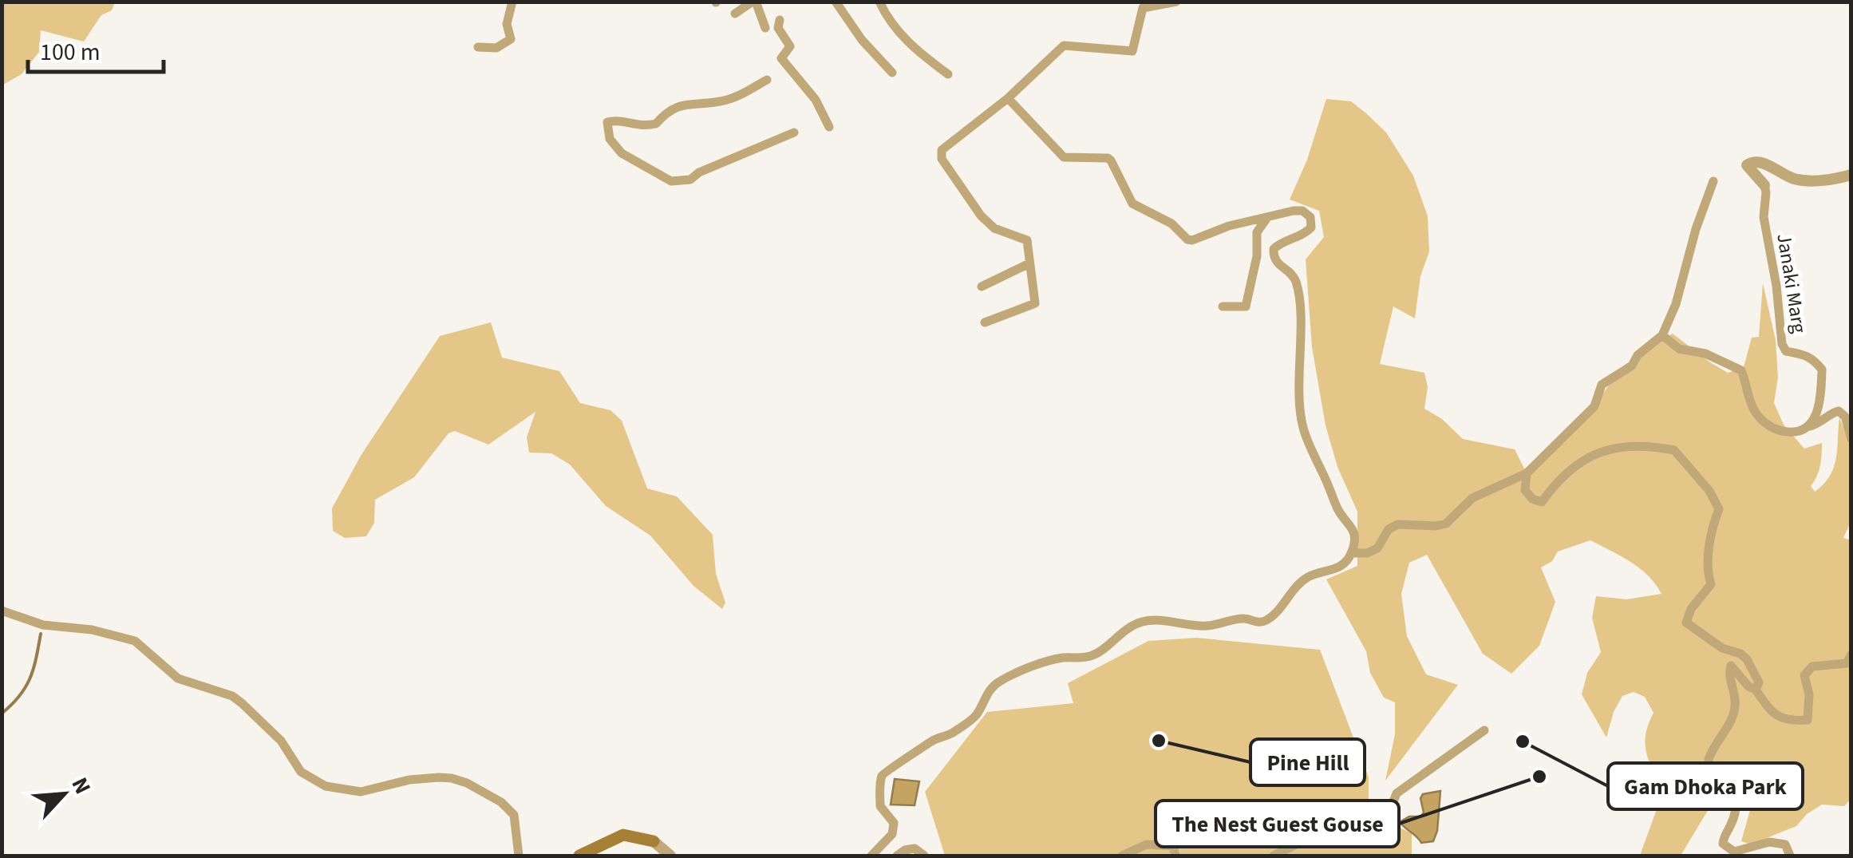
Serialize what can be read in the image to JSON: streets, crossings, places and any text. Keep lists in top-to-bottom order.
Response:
{
  "streets": {
    "street": ["Janaki Marg"]
  },
  "places": ["Pine Hill", "Gam Dhoka Park", "The Nest Guest Gouse"],
  "scale_bar": "100 m",
  "north": "top right"
}
